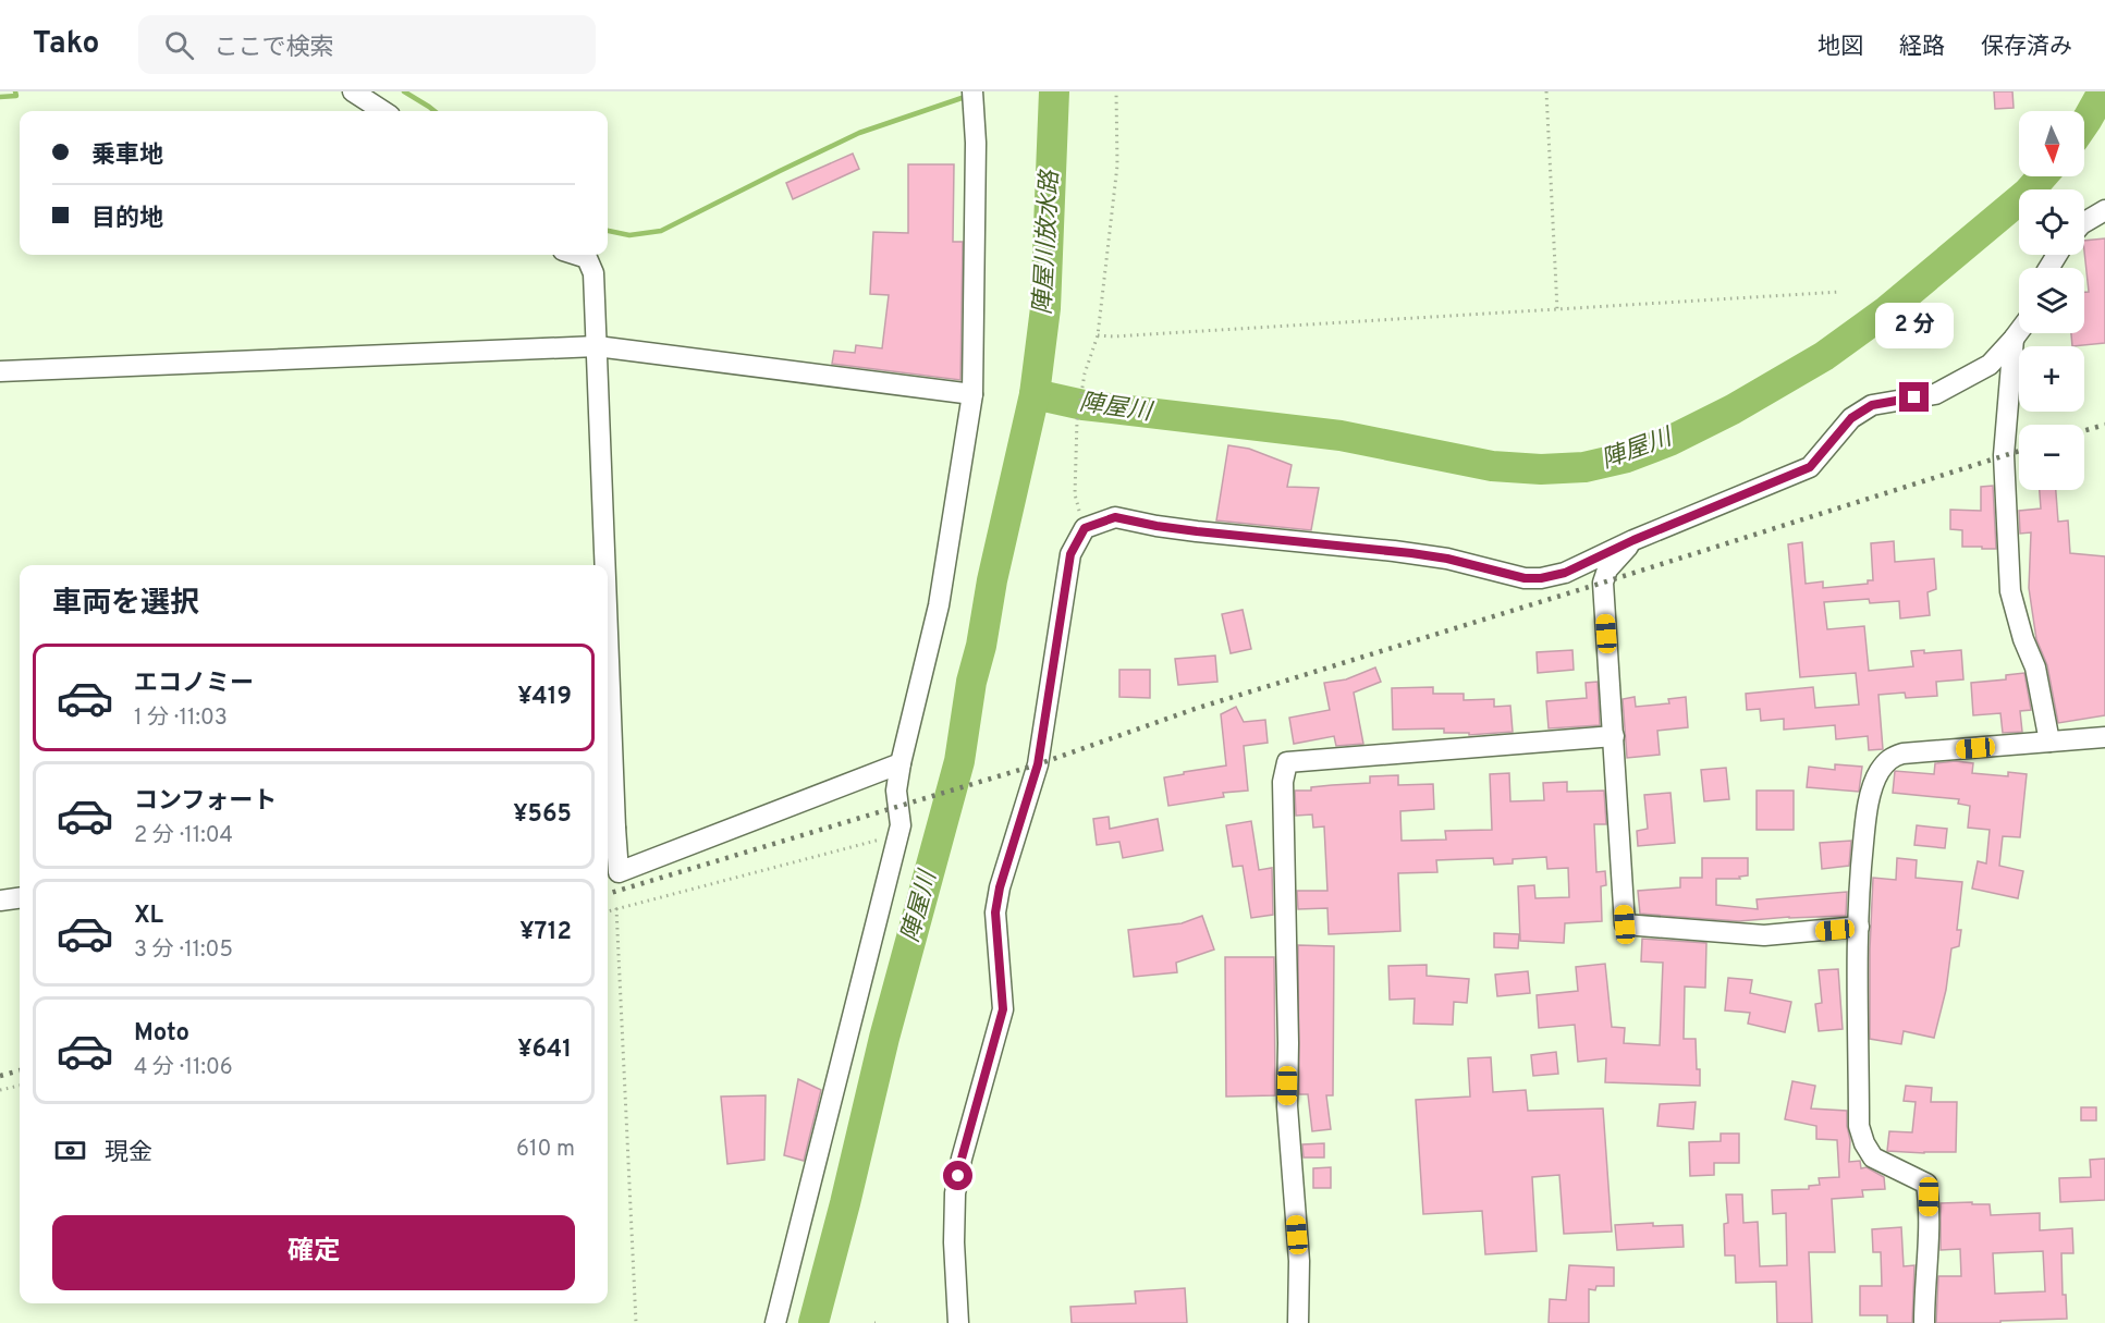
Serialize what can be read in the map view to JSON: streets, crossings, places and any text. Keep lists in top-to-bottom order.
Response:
{
  "water": ["陣屋川放水路", "陣屋川"],
  "north": "bottom",
  "page": {
    "header": "Tako",
    "search": "ここで検索",
    "nav": ["地図", "経路", "保存済み"],
    "map_buttons": ["+", "−"],
    "banner": ["乗車地", "目的地"],
    "bubble": "2 分",
    "heading": "車両を選択",
    "list": [
      {
        "name": "エコノミー",
        "note": "1 分 · 11:03",
        "value": "¥419"
      },
      {
        "name": "コンフォート",
        "note": "2 分 · 11:04",
        "value": "¥565"
      },
      {
        "name": "XL",
        "note": "3 分 · 11:05",
        "value": "¥712"
      },
      {
        "name": "Moto",
        "note": "4 分 · 11:06",
        "value": "¥641"
      }
    ],
    "pay": ["現金", "610 m"],
    "buttons": "確定"
  }
}
